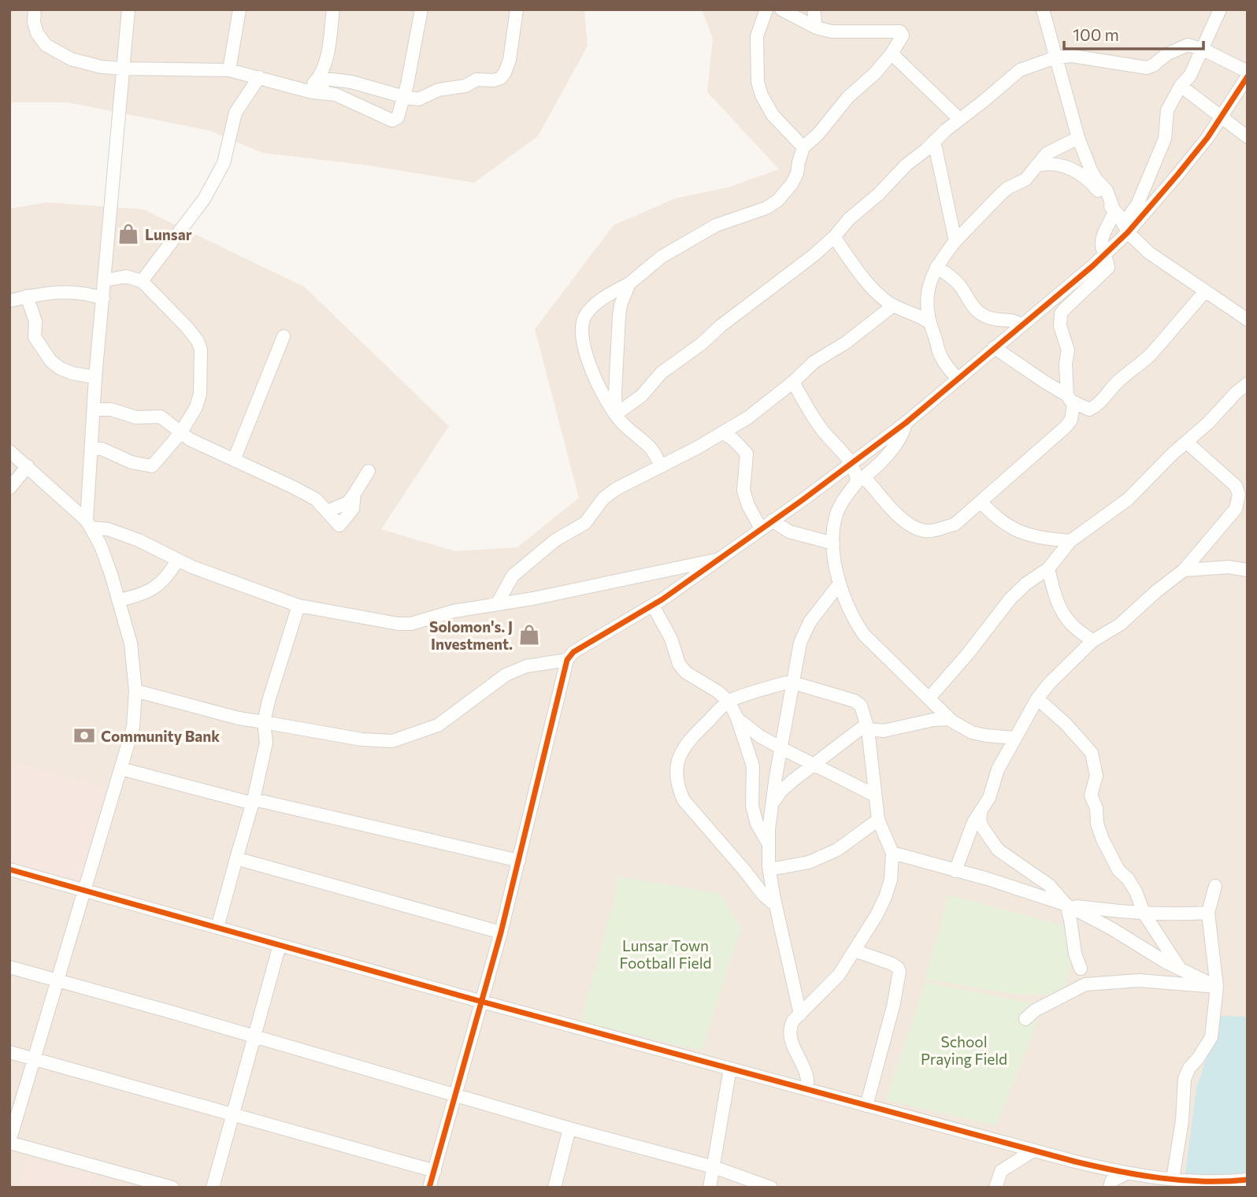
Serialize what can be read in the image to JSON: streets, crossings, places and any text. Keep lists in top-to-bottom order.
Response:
{
  "parks": ["Lunsar Town Football Field", "School Praying Field"],
  "places": {
    "shop": ["Lunsar", "Solomon's. J Investment."],
    "bank": ["Community Bank"]
  },
  "scale_bar": "100 m"
}
